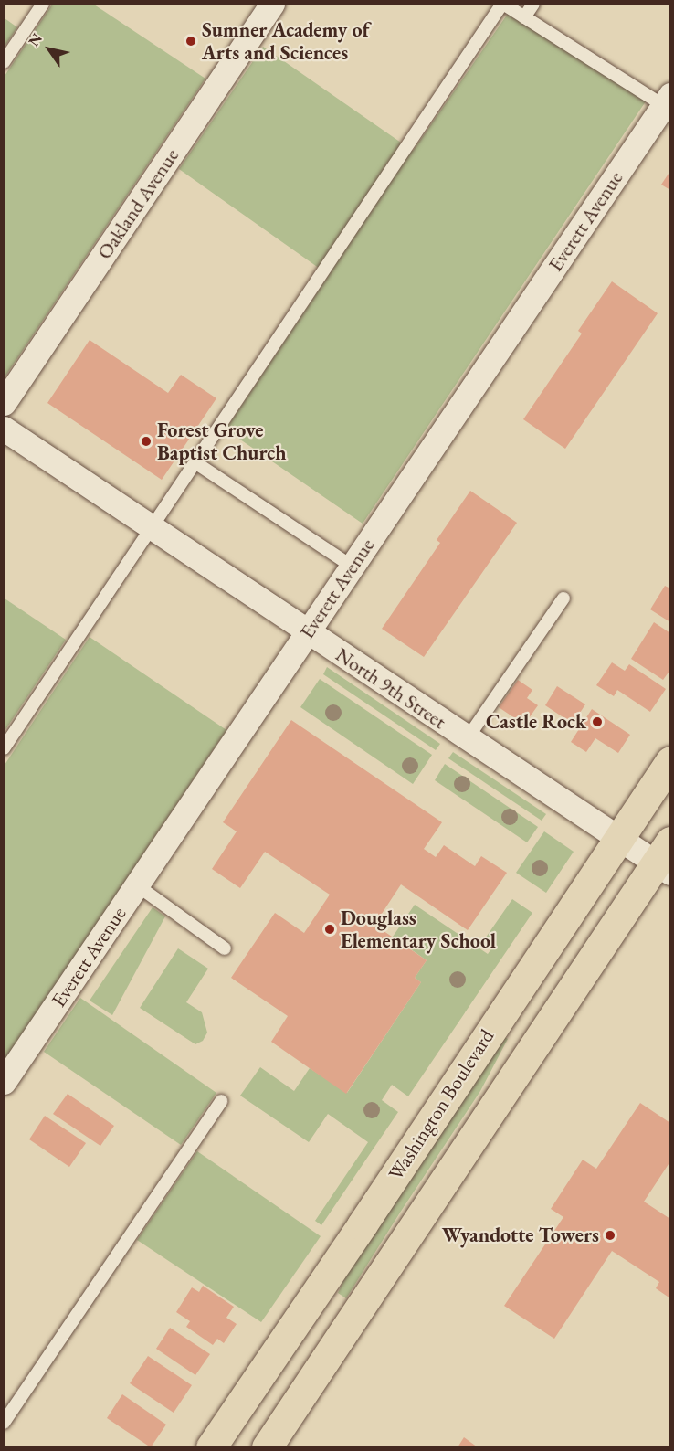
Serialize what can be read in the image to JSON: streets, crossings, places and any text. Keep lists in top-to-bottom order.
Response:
{
  "streets": {
    "main road": ["Washington Boulevard"],
    "street": ["Oakland Avenue", "Everett Avenue", "North 9th Street"]
  },
  "crossings": [
    ["Everett Avenue", "North 9th Street"],
    ["North 9th Street", "Washington Boulevard"]
  ],
  "places": [
    "Sumner Academy of Arts and Sciences",
    "Forest Grove Baptist Church",
    "Castle Rock",
    "Douglass Elementary School",
    "Wyandotte Towers"
  ],
  "north": "top left"
}
